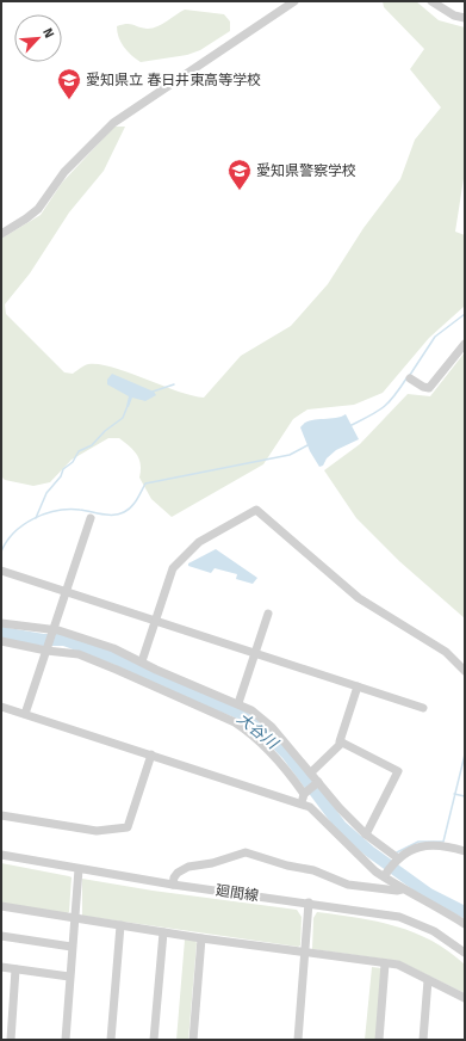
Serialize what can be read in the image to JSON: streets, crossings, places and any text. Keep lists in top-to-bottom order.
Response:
{
  "streets": {
    "street": ["廻間線"]
  },
  "water": ["大谷川"],
  "places": {
    "school or university": ["愛知県立 春日井東高等学校", "愛知県警察学校"]
  },
  "north": "top right"
}
